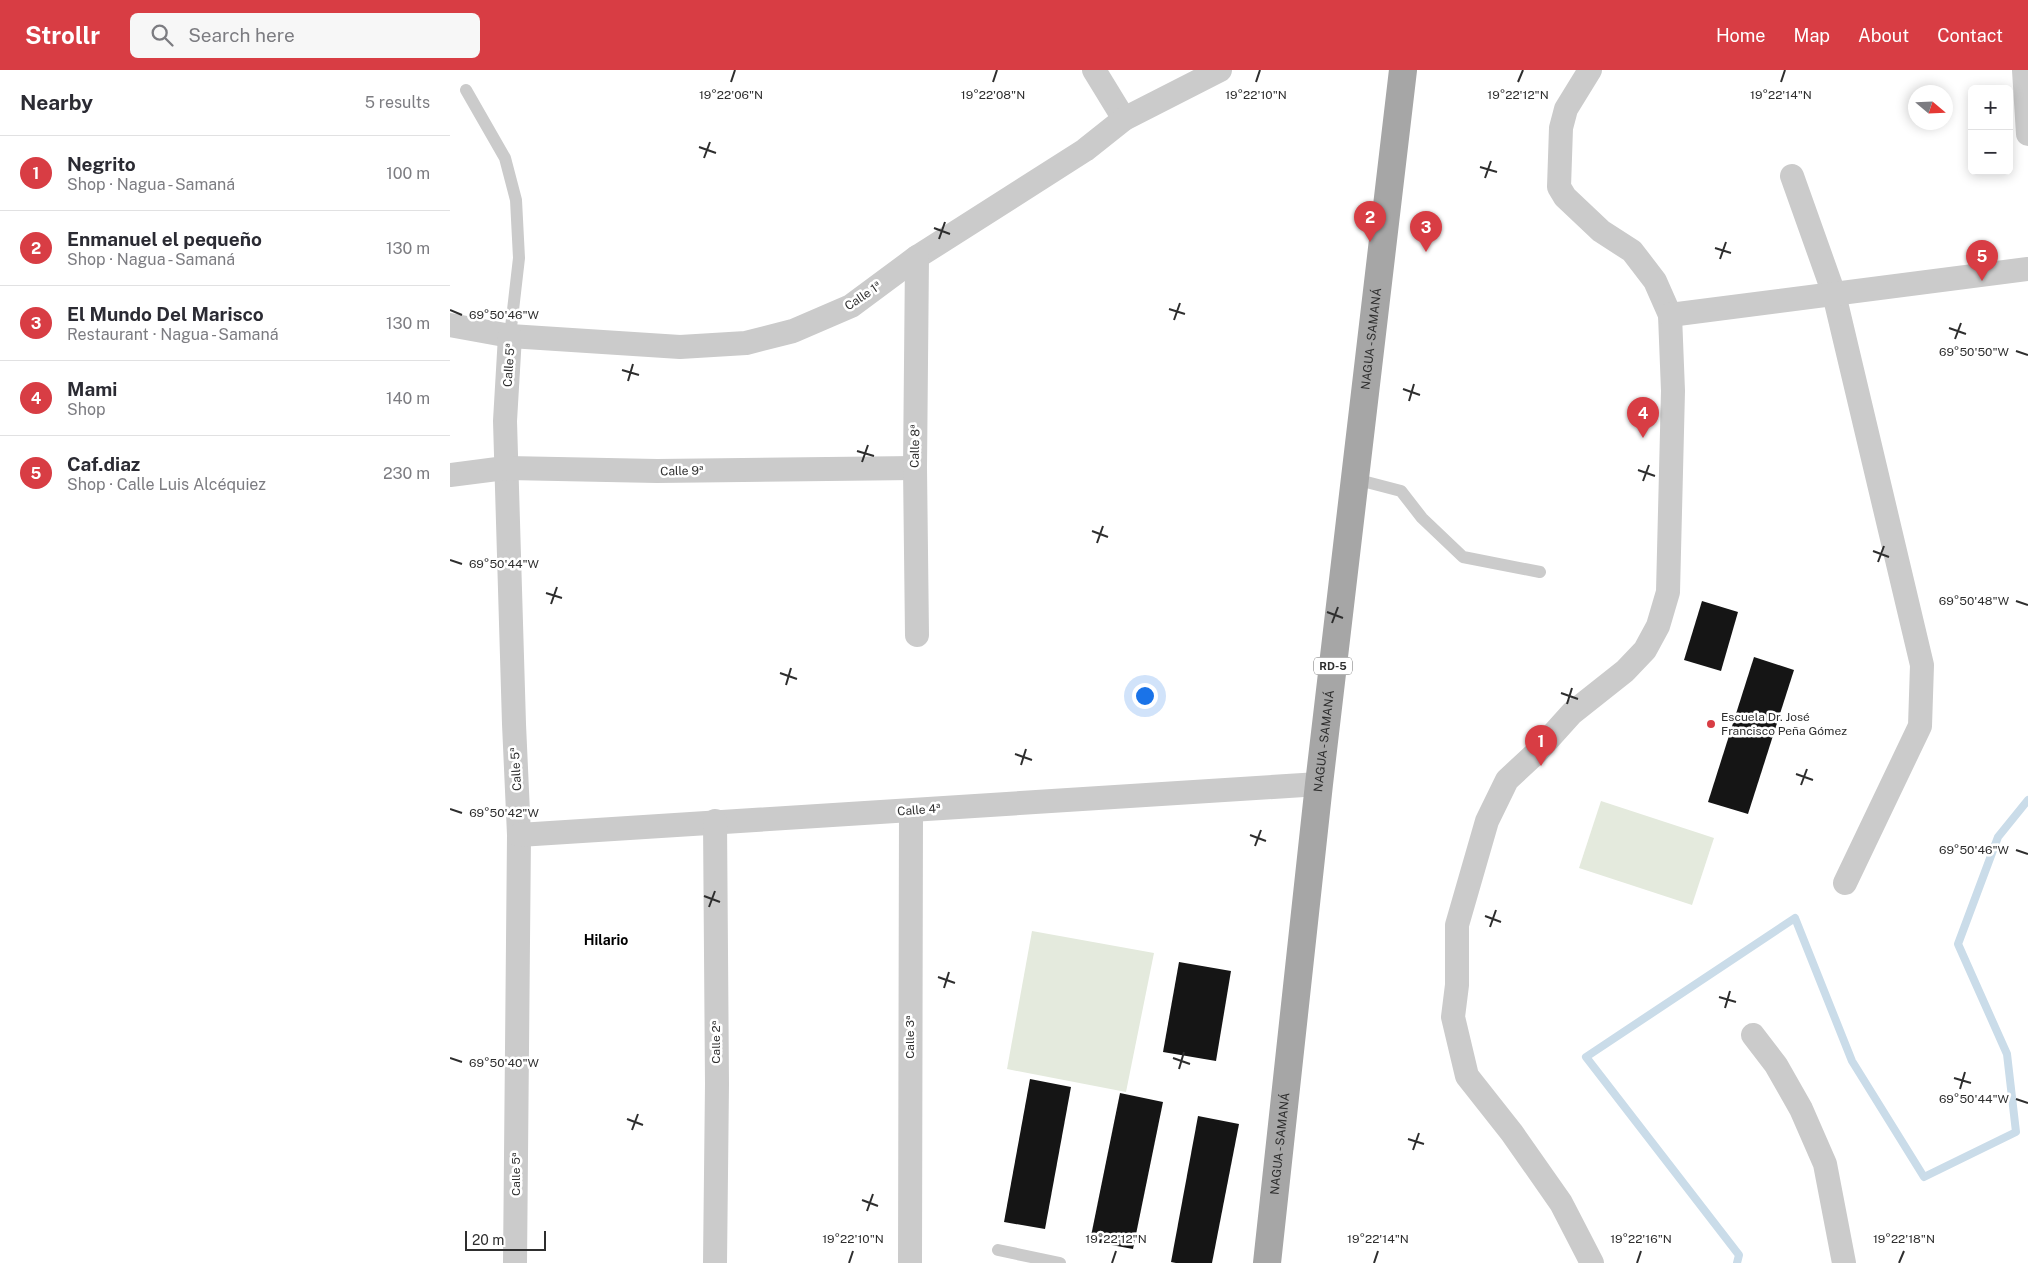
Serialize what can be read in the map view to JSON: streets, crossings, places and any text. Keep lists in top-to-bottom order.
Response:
{
  "streets": {
    "main road": ["NAGUA - SAMANÁ", "RD-5"],
    "street": [
      "Calle 1ª",
      "Calle 5ª",
      "Calle 8ª",
      "Calle 9ª",
      "Calle 4ª",
      "Calle 3ª",
      "Calle 2ª"
    ]
  },
  "crossings": [
    ["Calle 1ª", "Calle 5ª"],
    ["Calle 1ª", "Calle 8ª"],
    ["NAGUA - SAMANÁ", "Calle 4ª"],
    ["Calle 5ª", "Calle 9ª"],
    ["Calle 5ª", "Calle 4ª"],
    ["Calle 8ª", "Calle 9ª"],
    ["Calle 4ª", "Calle 3ª"],
    ["Calle 4ª", "Calle 2ª"]
  ],
  "districts": ["Hilario"],
  "places": ["Escuela Dr. José Francisco Peña Gómez"],
  "scale_bar": "20 m",
  "north": "right",
  "page": {
    "header": "Strollr",
    "search": "Search here",
    "nav": [
      "Home",
      "Map",
      "About",
      "Contact"
    ],
    "heading": ["Nearby", "5 results"],
    "map_buttons": ["+", "−"],
    "list": [
      {
        "mark": "1",
        "name": "Negrito",
        "note": "Shop · Nagua - Samaná",
        "value": "100 m"
      },
      {
        "mark": "2",
        "name": "Enmanuel el pequeño",
        "note": "Shop · Nagua - Samaná",
        "value": "130 m"
      },
      {
        "mark": "3",
        "name": "El Mundo Del Marisco",
        "note": "Restaurant · Nagua - Samaná",
        "value": "130 m"
      },
      {
        "mark": "4",
        "name": "Mami",
        "note": "Shop",
        "value": "140 m"
      },
      {
        "mark": "5",
        "name": "Caf.diaz",
        "note": "Shop · Calle Luis Alcéquiez",
        "value": "230 m"
      }
    ],
    "pins": [
      "2",
      "3",
      "5",
      "4",
      "1"
    ],
    "scale": "20 m"
  },
  "coordinates": [
    "19°22'06\"N",
    "19°22'08\"N",
    "19°22'10\"N",
    "19°22'12\"N",
    "19°22'14\"N",
    "69°50'46\"W",
    "69°50'50\"W",
    "69°50'44\"W",
    "69°50'48\"W",
    "69°50'42\"W",
    "69°50'40\"W",
    "19°22'16\"N",
    "19°22'18\"N"
  ]
}
